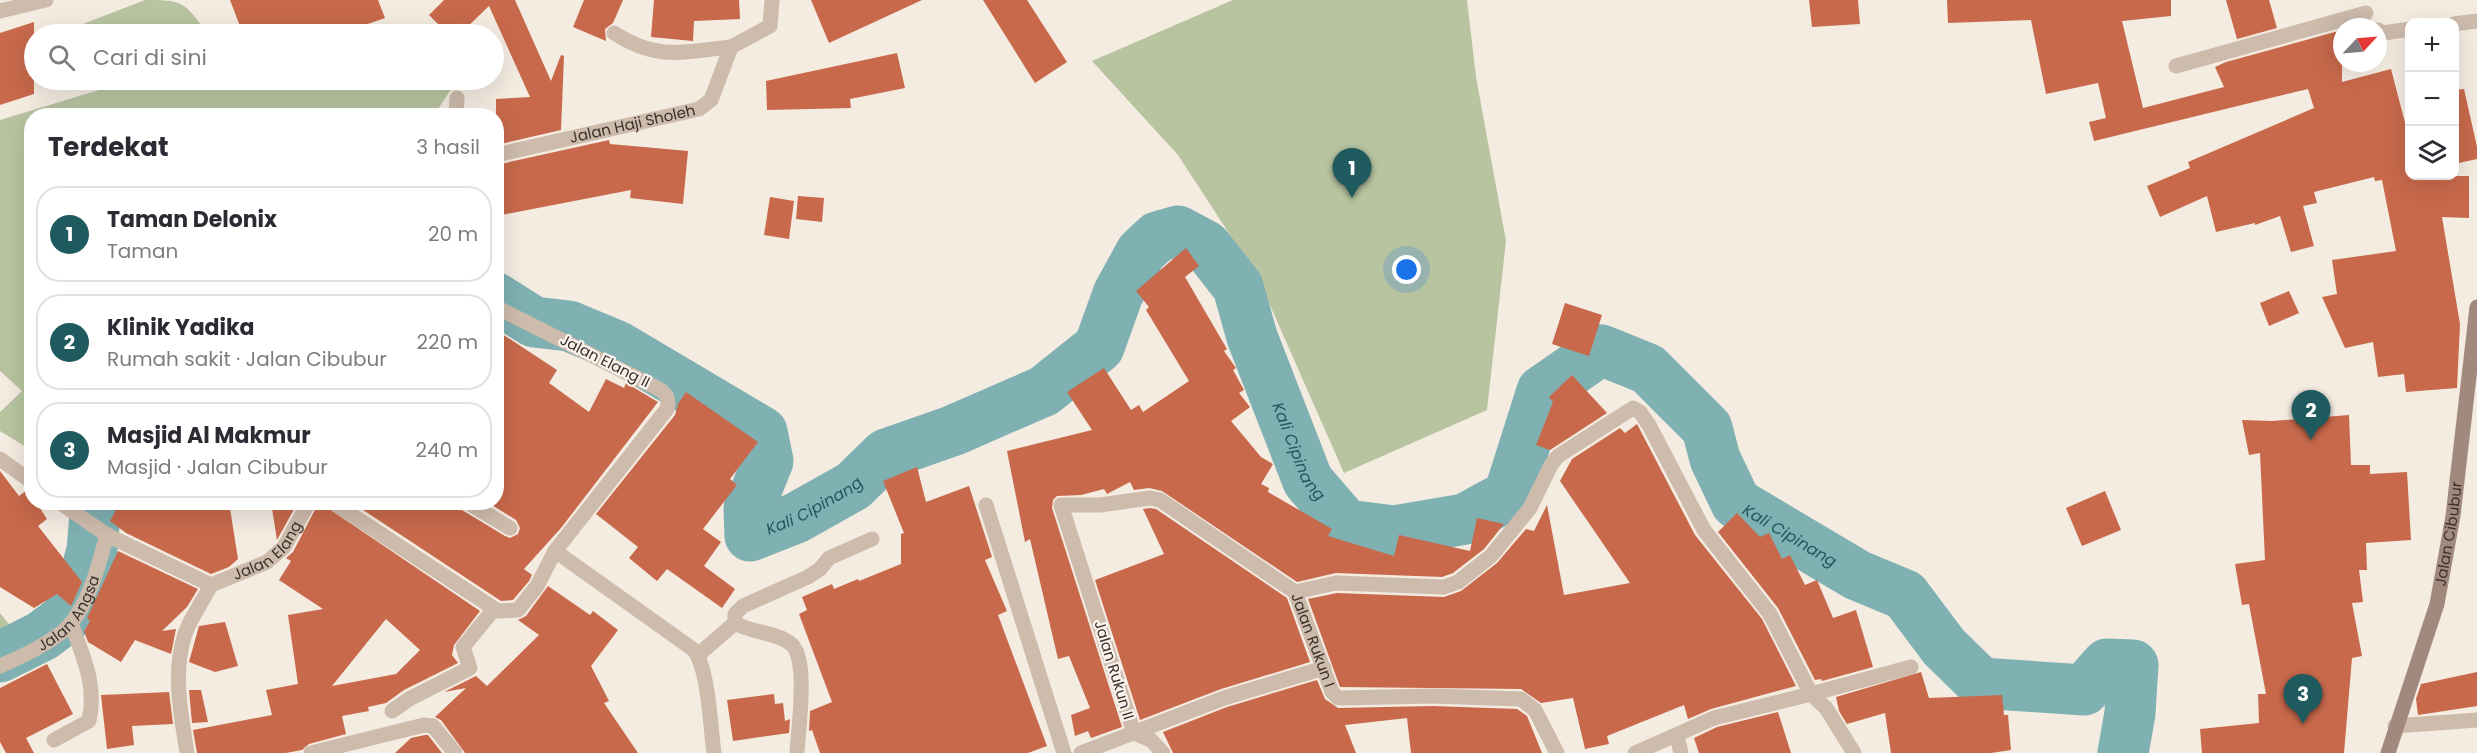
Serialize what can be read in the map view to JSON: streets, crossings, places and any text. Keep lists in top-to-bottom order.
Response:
{
  "streets": {
    "street": [
      "Jalan Haji Sholeh",
      "Jalan Elang II",
      "Jalan Cibubur",
      "Jalan Elang",
      "Jalan Angsa",
      "Jalan Rukun I",
      "Jalan Rukun II"
    ]
  },
  "crossings": [
    ["Jalan Rukun I", "Jalan Rukun II"]
  ],
  "water": ["Kali Cipinang"],
  "north": "top right",
  "page": {
    "map_buttons": ["+", "−"],
    "search": "Cari di sini",
    "heading": ["Terdekat", "3 hasil"],
    "pins": ["1", "2", "3"],
    "list": [
      {
        "mark": "1",
        "name": "Taman Delonix",
        "note": "Taman",
        "value": "20 m"
      },
      {
        "mark": "2",
        "name": "Klinik Yadika",
        "note": "Rumah sakit · Jalan Cibubur",
        "value": "220 m"
      },
      {
        "mark": "3",
        "name": "Masjid Al Makmur",
        "note": "Masjid · Jalan Cibubur",
        "value": "240 m"
      }
    ]
  }
}
